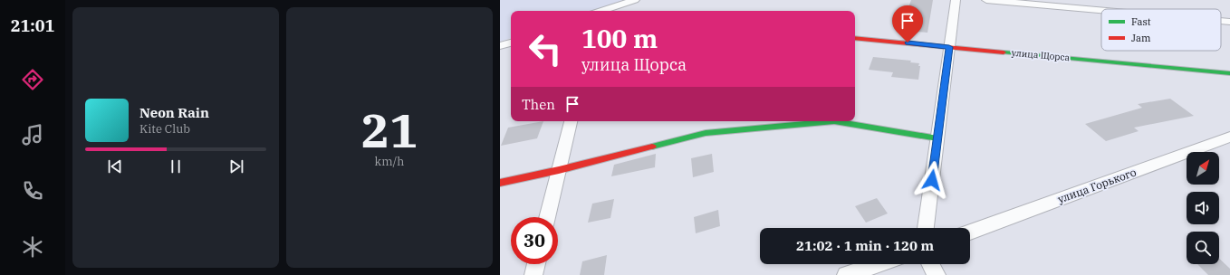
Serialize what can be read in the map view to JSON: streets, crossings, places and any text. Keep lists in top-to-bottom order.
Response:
{
  "streets": {
    "street": ["улица Щорса", "улица Горького"]
  },
  "legend": ["Fast", "Jam"],
  "north": "top right",
  "page": {
    "tabs": "21:01",
    "tile": ["21", "km/h"],
    "turn": ["100 m", "улица Щорса"],
    "then": "Then",
    "song": ["Neon Rain", "Kite Club"],
    "limit": "30",
    "trip": "21:02 · 1 min · 120 m"
  }
}
